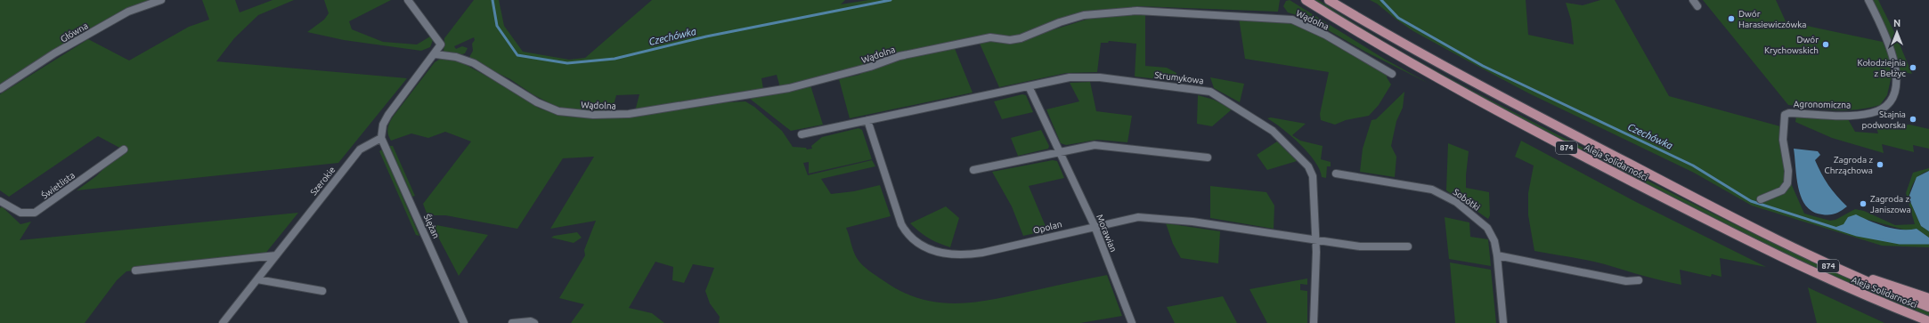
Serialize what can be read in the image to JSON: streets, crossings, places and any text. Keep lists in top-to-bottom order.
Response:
{
  "streets": {
    "main road": ["874", "Aleja Solidarności"],
    "street": [
      "Wądolna",
      "Główna",
      "Strumykowa",
      "Agronomiczna",
      "Szerokie",
      "Świetlista",
      "Sobótki",
      "Ślężan",
      "Opolan",
      "Morawian"
    ]
  },
  "crossings": [
    ["Strumykowa", "Opolan"],
    ["Strumykowa", "Morawian"],
    ["874", "Aleja Solidarności"],
    ["Szerokie", "Ślężan"],
    ["Opolan", "Morawian"]
  ],
  "water": ["Czechówka"],
  "places": [
    "Dwór Harasiewiczówka",
    "Dwór Krychowskich",
    "Kołodziejnia z Bełżyc",
    "Stajnia podworska",
    "Zagroda z Chrząchowa",
    "Zagroda z Janiszowa"
  ],
  "north": "top"
}
